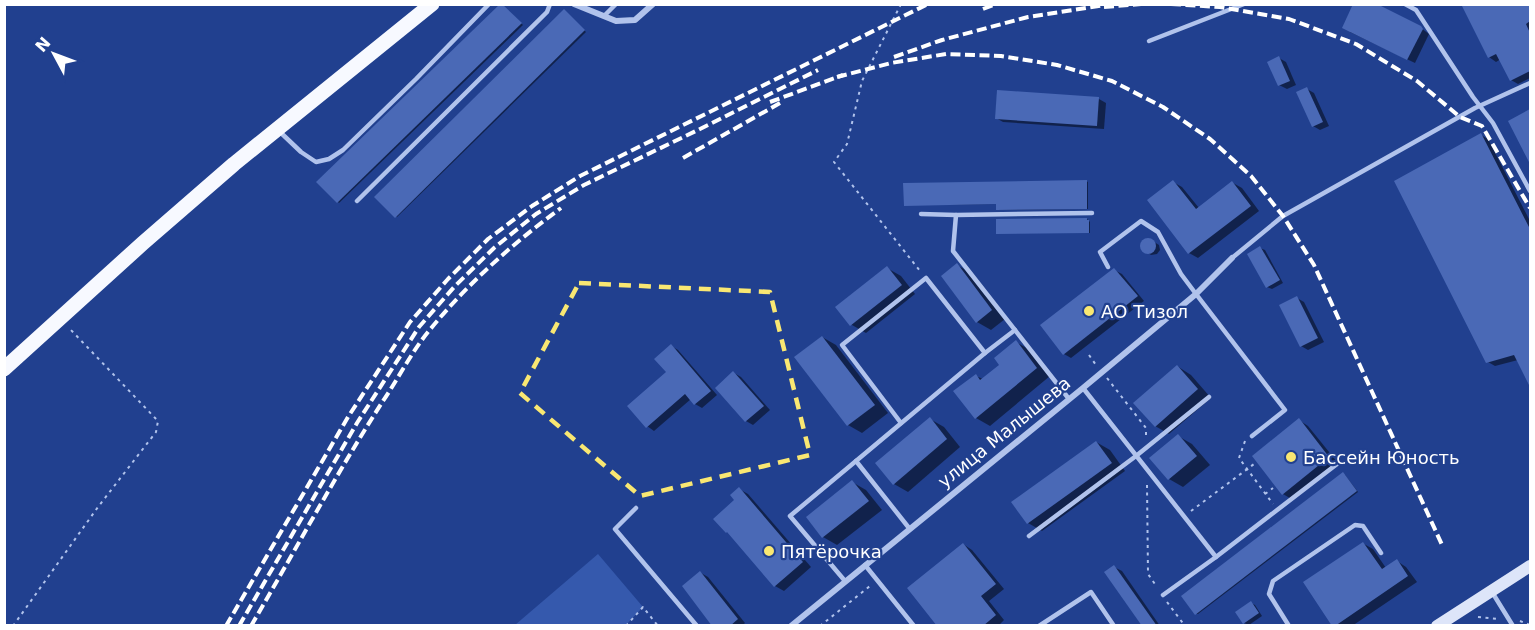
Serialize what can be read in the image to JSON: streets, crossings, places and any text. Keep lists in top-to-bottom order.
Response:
{
  "streets": {
    "street": ["улица Малышева"]
  },
  "places": ["АО Тизол", "Бассейн Юность", "Пятёрочка"],
  "north": "top left"
}
